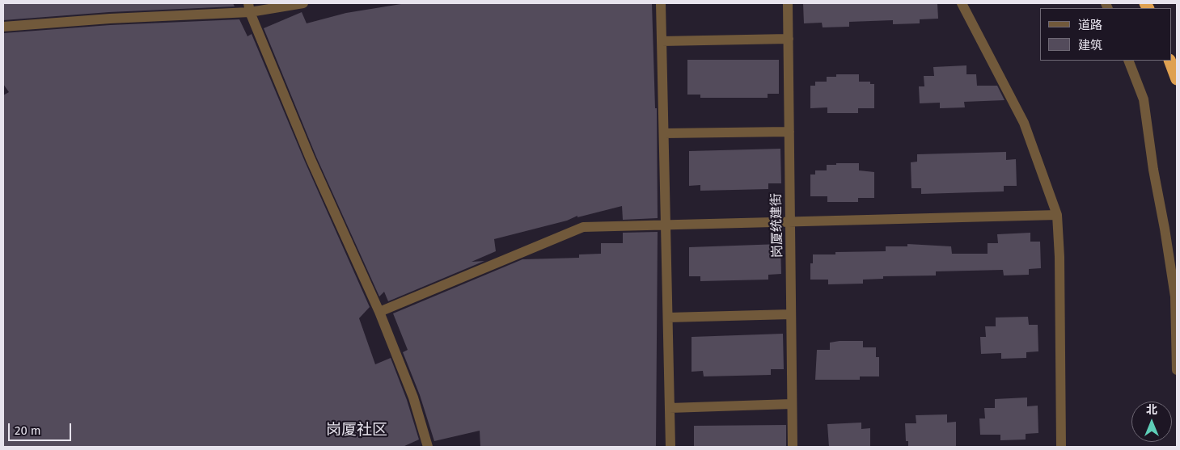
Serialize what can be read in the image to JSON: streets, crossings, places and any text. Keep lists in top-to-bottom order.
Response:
{
  "streets": {
    "street": ["岗厦统建街"]
  },
  "districts": ["岗厦社区"],
  "legend": ["道路", "建筑"],
  "scale_bar": "20 m",
  "north": "top"
}
